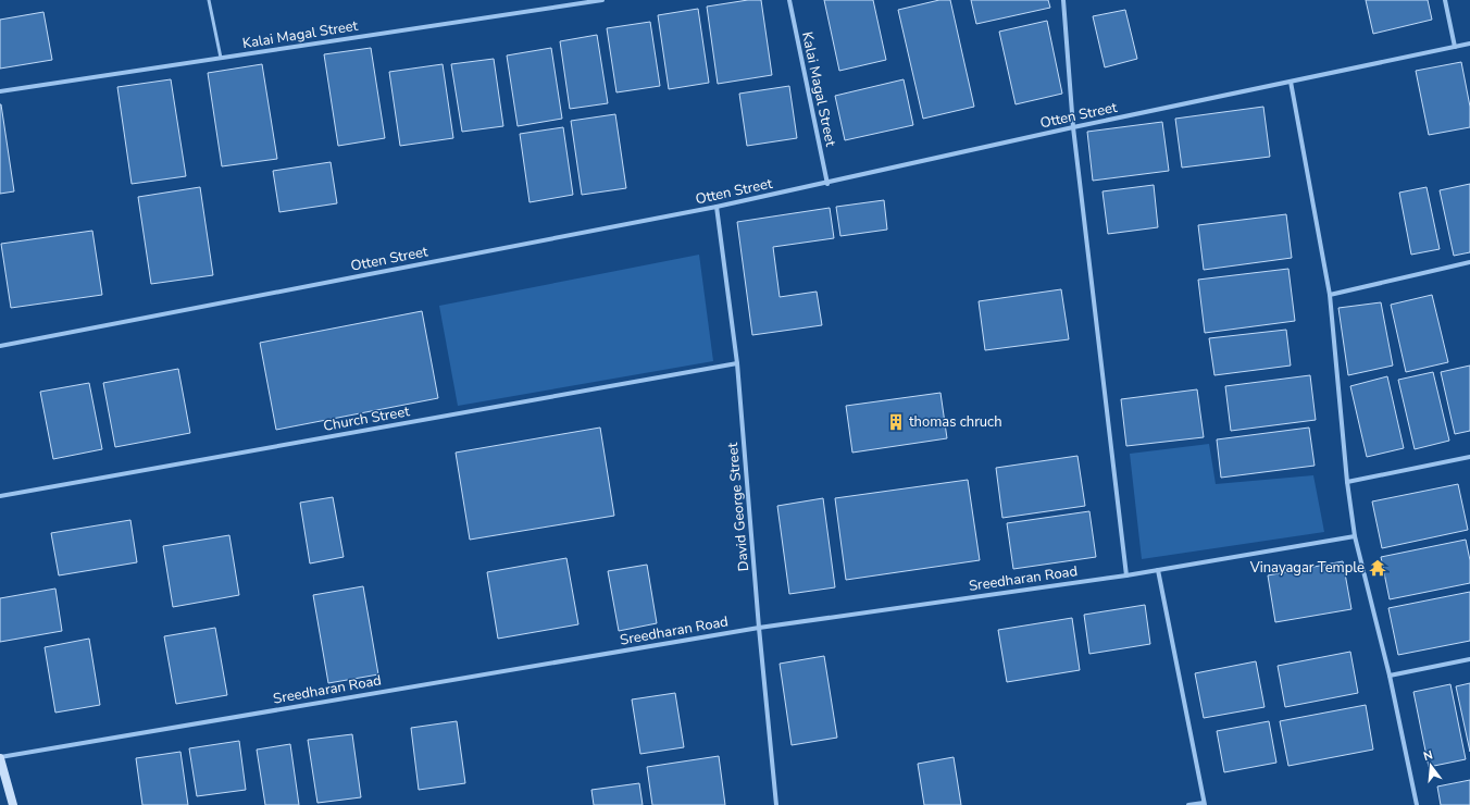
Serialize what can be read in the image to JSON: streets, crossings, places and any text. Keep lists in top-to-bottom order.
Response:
{
  "streets": {
    "street": [
      "Kalai Magal Street",
      "Otten Street",
      "Church Street",
      "David George Street",
      "Sreedharan Road"
    ]
  },
  "crossings": [
    ["Kalai Magal Street", "Otten Street"],
    ["Otten Street", "David George Street"],
    ["Church Street", "David George Street"],
    ["David George Street", "Sreedharan Road"]
  ],
  "places": {
    "building": ["thomas chruch"],
    "temple": ["Vinayagar Temple"]
  },
  "north": "top"
}
